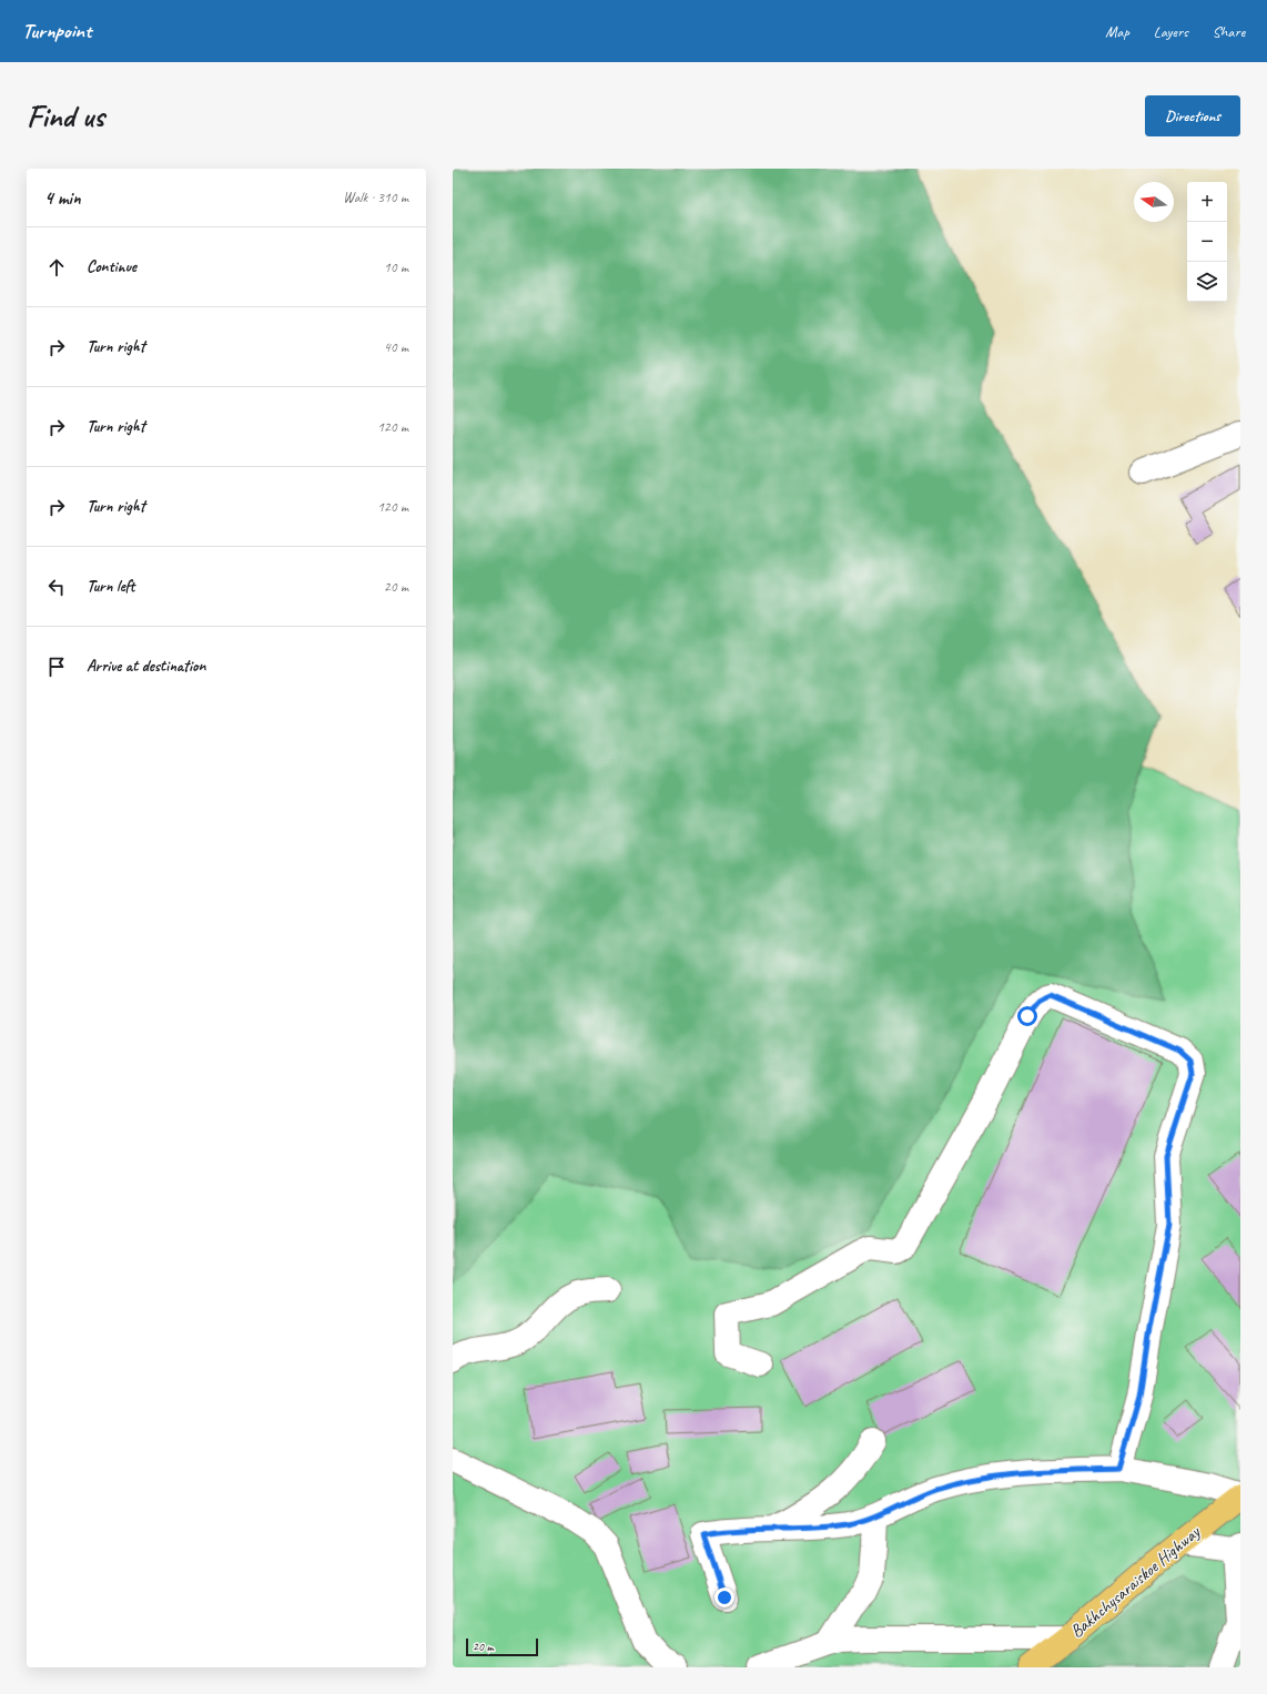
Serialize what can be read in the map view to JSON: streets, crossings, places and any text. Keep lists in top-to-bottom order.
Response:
{
  "streets": {
    "main road": ["Bakhchysaraiskoe Highway"]
  },
  "scale_bar": "20 m",
  "north": "left",
  "page": {
    "header": "Turnpoint",
    "nav": ["Map", "Layers", "Share"],
    "buttons": "Directions",
    "title": "Find us",
    "heading": ["4 min", "Walk · 310 m"],
    "map_buttons": ["+", "−"],
    "list": [
      ["Continue", "10 m"],
      ["Turn right", "40 m"],
      ["Turn right", "120 m"],
      ["Turn right", "120 m"],
      ["Turn left", "20 m"],
      "Arrive at destination"
    ],
    "scale": "20 m"
  }
}
